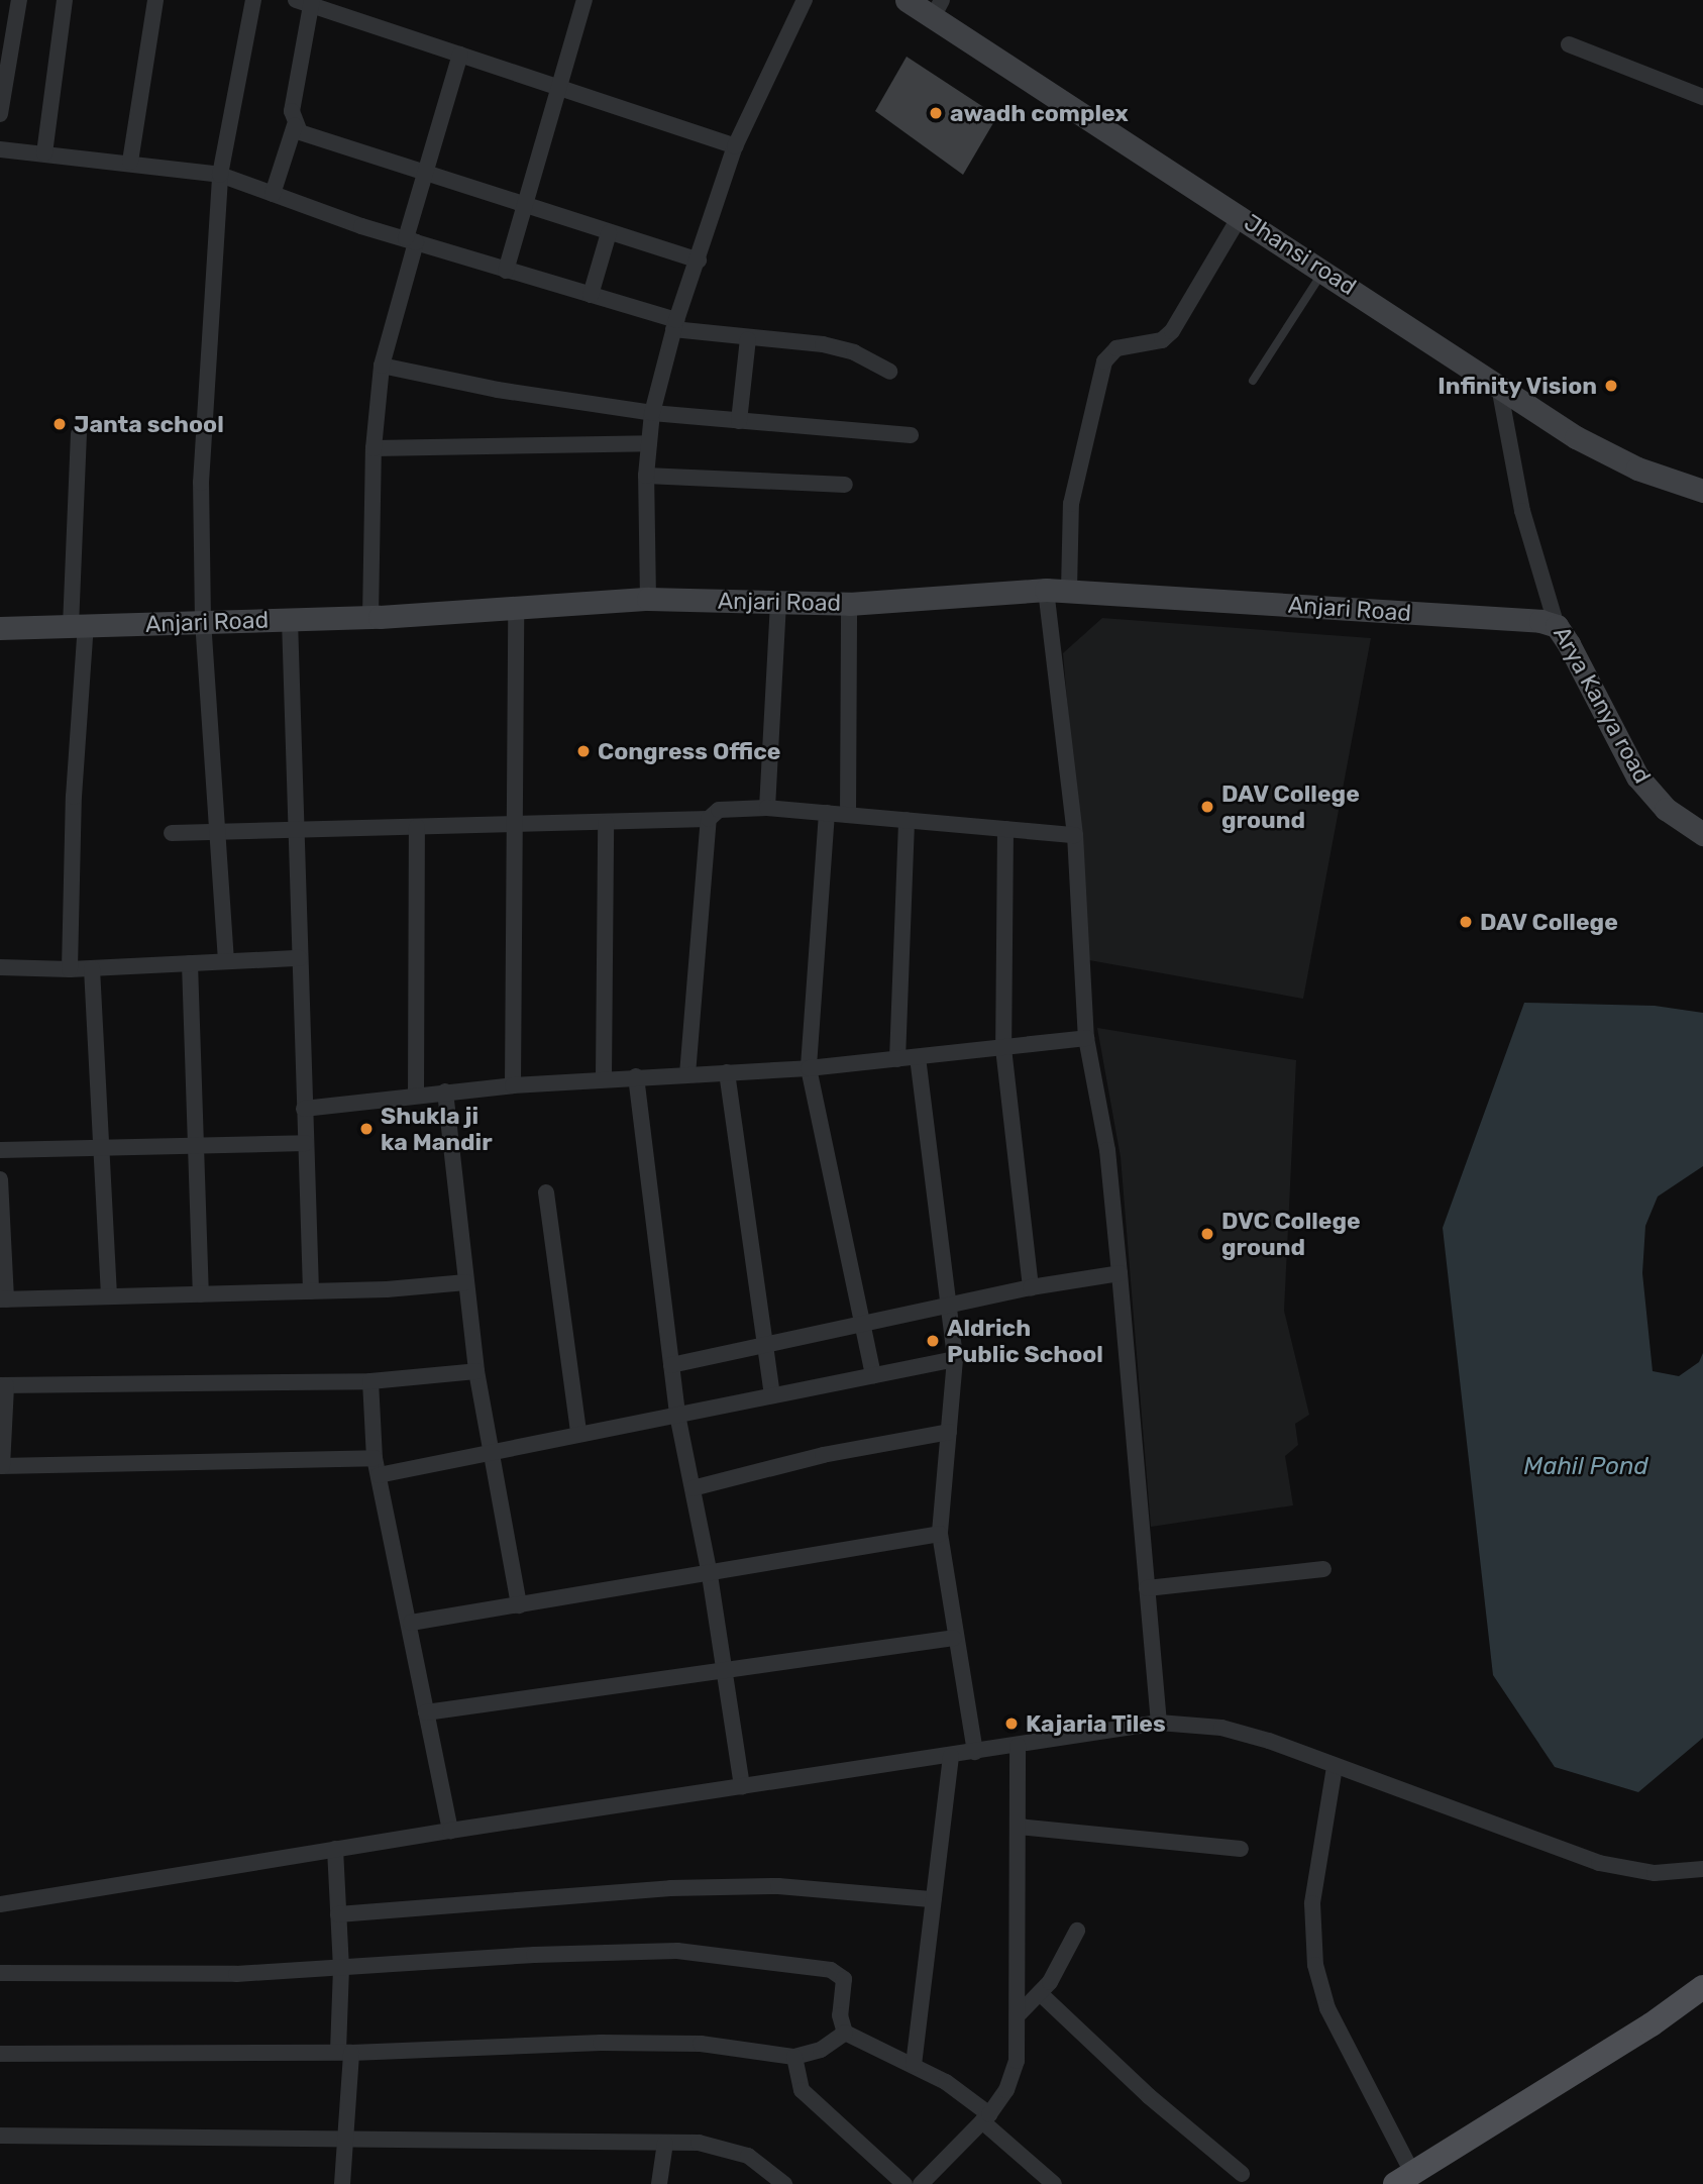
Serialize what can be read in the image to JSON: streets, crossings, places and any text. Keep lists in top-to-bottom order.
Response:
{
  "streets": {
    "street": ["Jhansi road", "Anjari Road", "Arya Kanya road"]
  },
  "crossings": [
    ["Jhansi road", "Arya Kanya road"],
    ["Anjari Road", "Arya Kanya road"]
  ],
  "water": ["Mahil Pond"],
  "places": [
    "awadh complex",
    "Infinity Vision",
    "Janta school",
    "Congress Office",
    "DAV College ground",
    "DAV College",
    "Shukla ji ka Mandir",
    "DVC College ground",
    "Aldrich Public School",
    "Kajaria Tiles"
  ]
}
